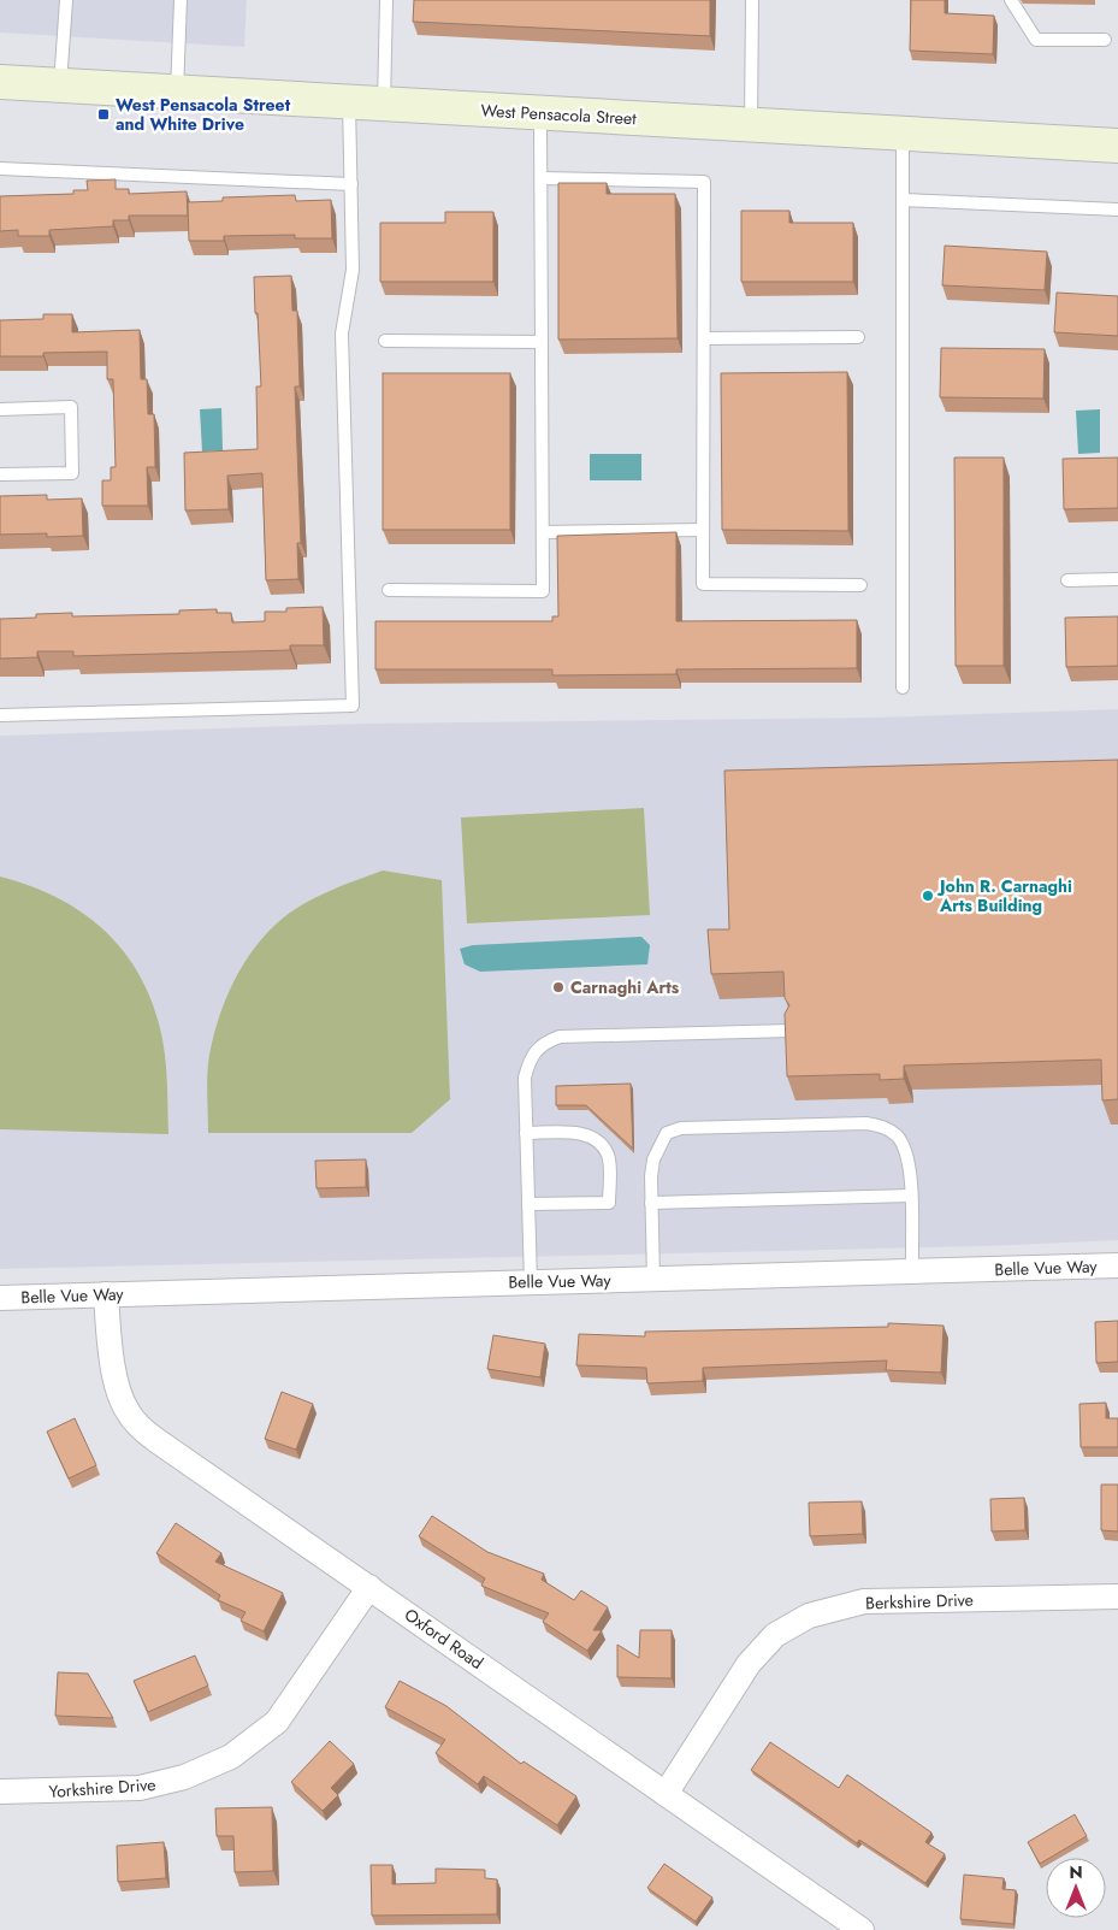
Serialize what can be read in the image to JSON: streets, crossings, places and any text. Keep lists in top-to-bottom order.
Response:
{
  "streets": {
    "main road": ["West Pensacola Street"],
    "street": [
      "Belle Vue Way",
      "Berkshire Drive",
      "Oxford Road",
      "Yorkshire Drive"
    ]
  },
  "crossings": [
    ["Belle Vue Way", "Oxford Road"],
    ["Berkshire Drive", "Oxford Road"],
    ["Oxford Road", "Yorkshire Drive"]
  ],
  "places": {
    "transit": ["West Pensacola Street and White Drive"],
    "other": ["John R. Carnaghi Arts Building", "Carnaghi Arts"]
  },
  "north": "top"
}
